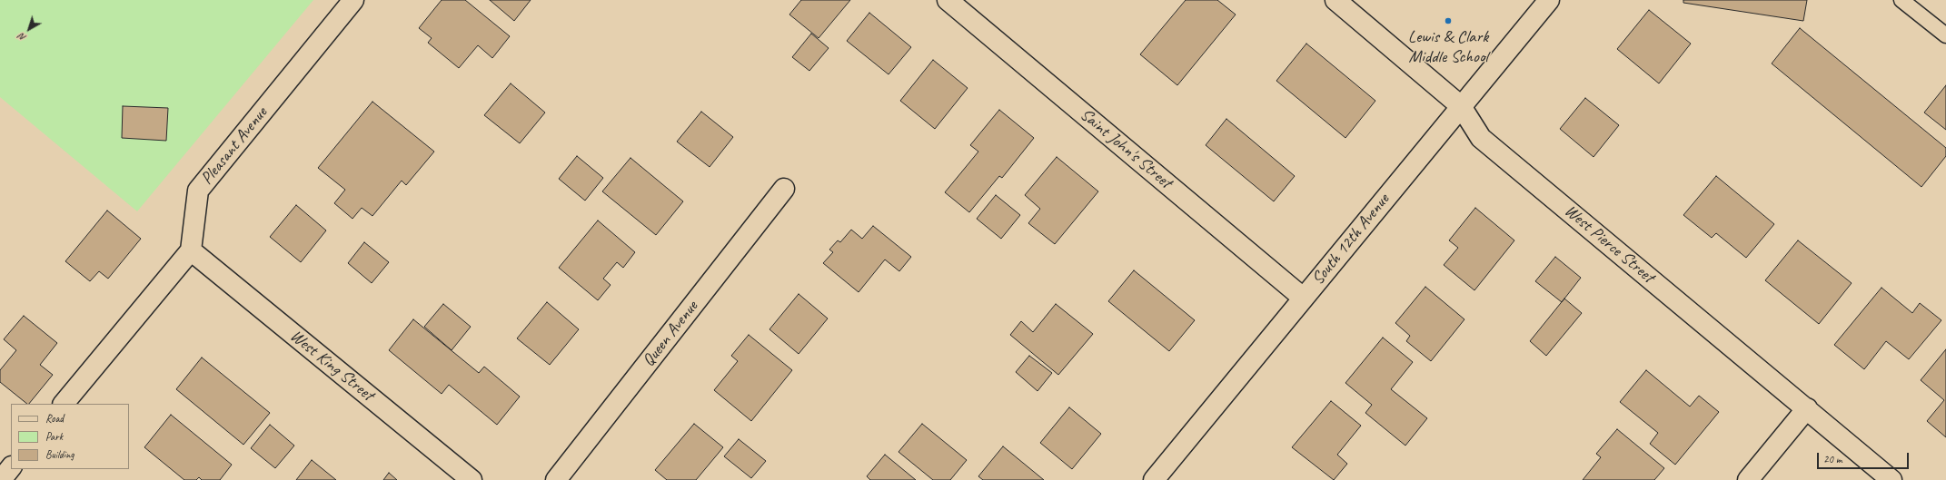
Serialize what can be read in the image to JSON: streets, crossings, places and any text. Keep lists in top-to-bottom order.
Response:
{
  "streets": {
    "street": [
      "Pleasant Avenue",
      "Saint John's Street",
      "South 12th Avenue",
      "West Pierce Street",
      "Queen Avenue",
      "West King Street"
    ]
  },
  "crossings": [
    ["Pleasant Avenue", "West King Street"],
    ["Saint John's Street", "South 12th Avenue"],
    ["South 12th Avenue", "West Pierce Street"]
  ],
  "places": ["Lewis & Clark Middle School"],
  "legend": ["Road", "Park", "Building"],
  "scale_bar": "20 m",
  "north": "bottom left"
}
